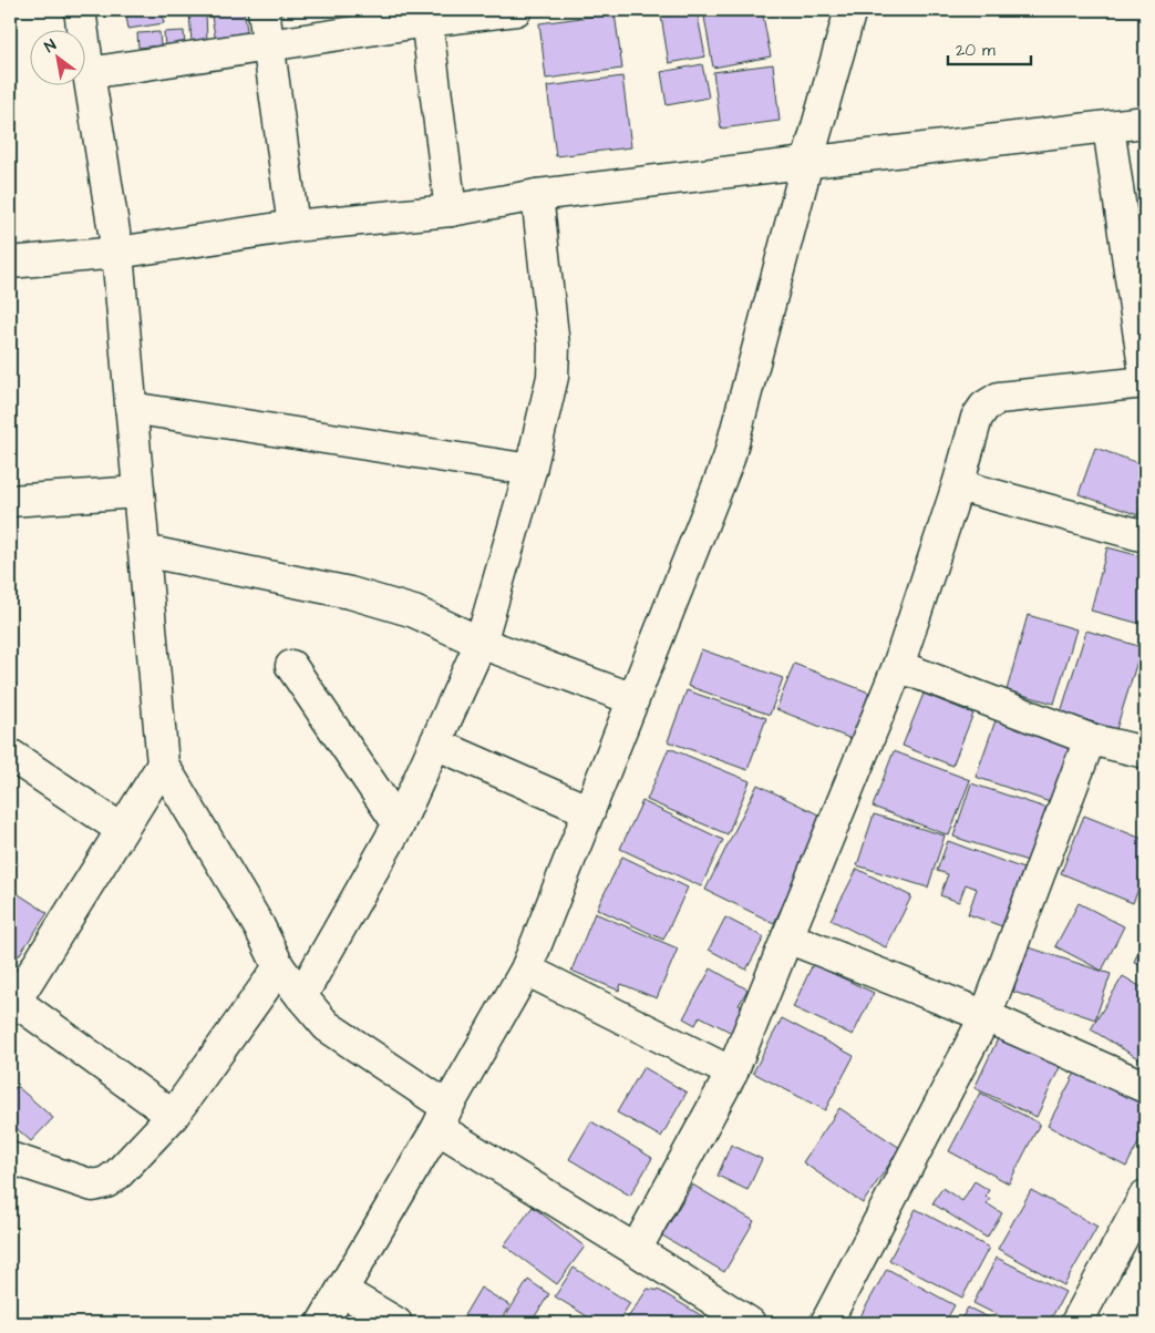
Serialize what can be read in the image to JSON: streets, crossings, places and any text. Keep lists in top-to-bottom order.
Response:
{
  "scale_bar": "20 m",
  "north": "top left"
}
